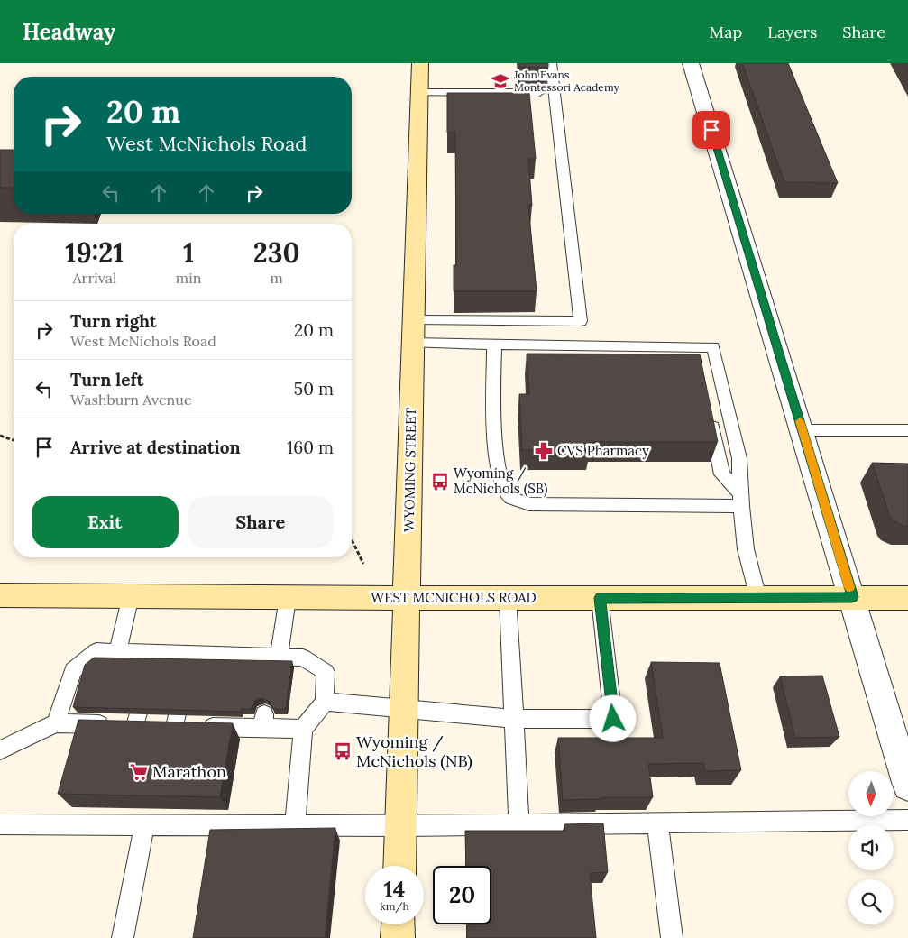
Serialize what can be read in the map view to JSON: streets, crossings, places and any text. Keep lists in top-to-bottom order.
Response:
{
  "streets": {
    "street": ["WYOMING STREET", "WEST MCNICHOLS ROAD"]
  },
  "crossings": [
    ["WYOMING STREET", "WEST MCNICHOLS ROAD"]
  ],
  "places": {
    "school or university": ["John Evans Montessori Academy"],
    "pharmacy": ["CVS Pharmacy"],
    "bus stop": ["Wyoming / McNichols (SB)", "Wyoming / McNichols (NB)"],
    "supermarket": ["Marathon"]
  },
  "north": "bottom",
  "page": {
    "header": "Headway",
    "nav": ["Map", "Layers", "Share"],
    "turn": ["20 m", "West McNichols Road"],
    "eta": [
      "19:21",
      "Arrival",
      "1",
      "min",
      "230",
      "m"
    ],
    "list": [
      {
        "name": "Turn right",
        "note": "West McNichols Road",
        "value": "20 m"
      },
      {
        "name": "Turn left",
        "note": "Washburn Avenue",
        "value": "50 m"
      },
      {
        "name": "Arrive at destination",
        "value": "160 m"
      }
    ],
    "buttons": ["Exit", "Share"],
    "speed": "14 km/h",
    "limit": "20"
  }
}
